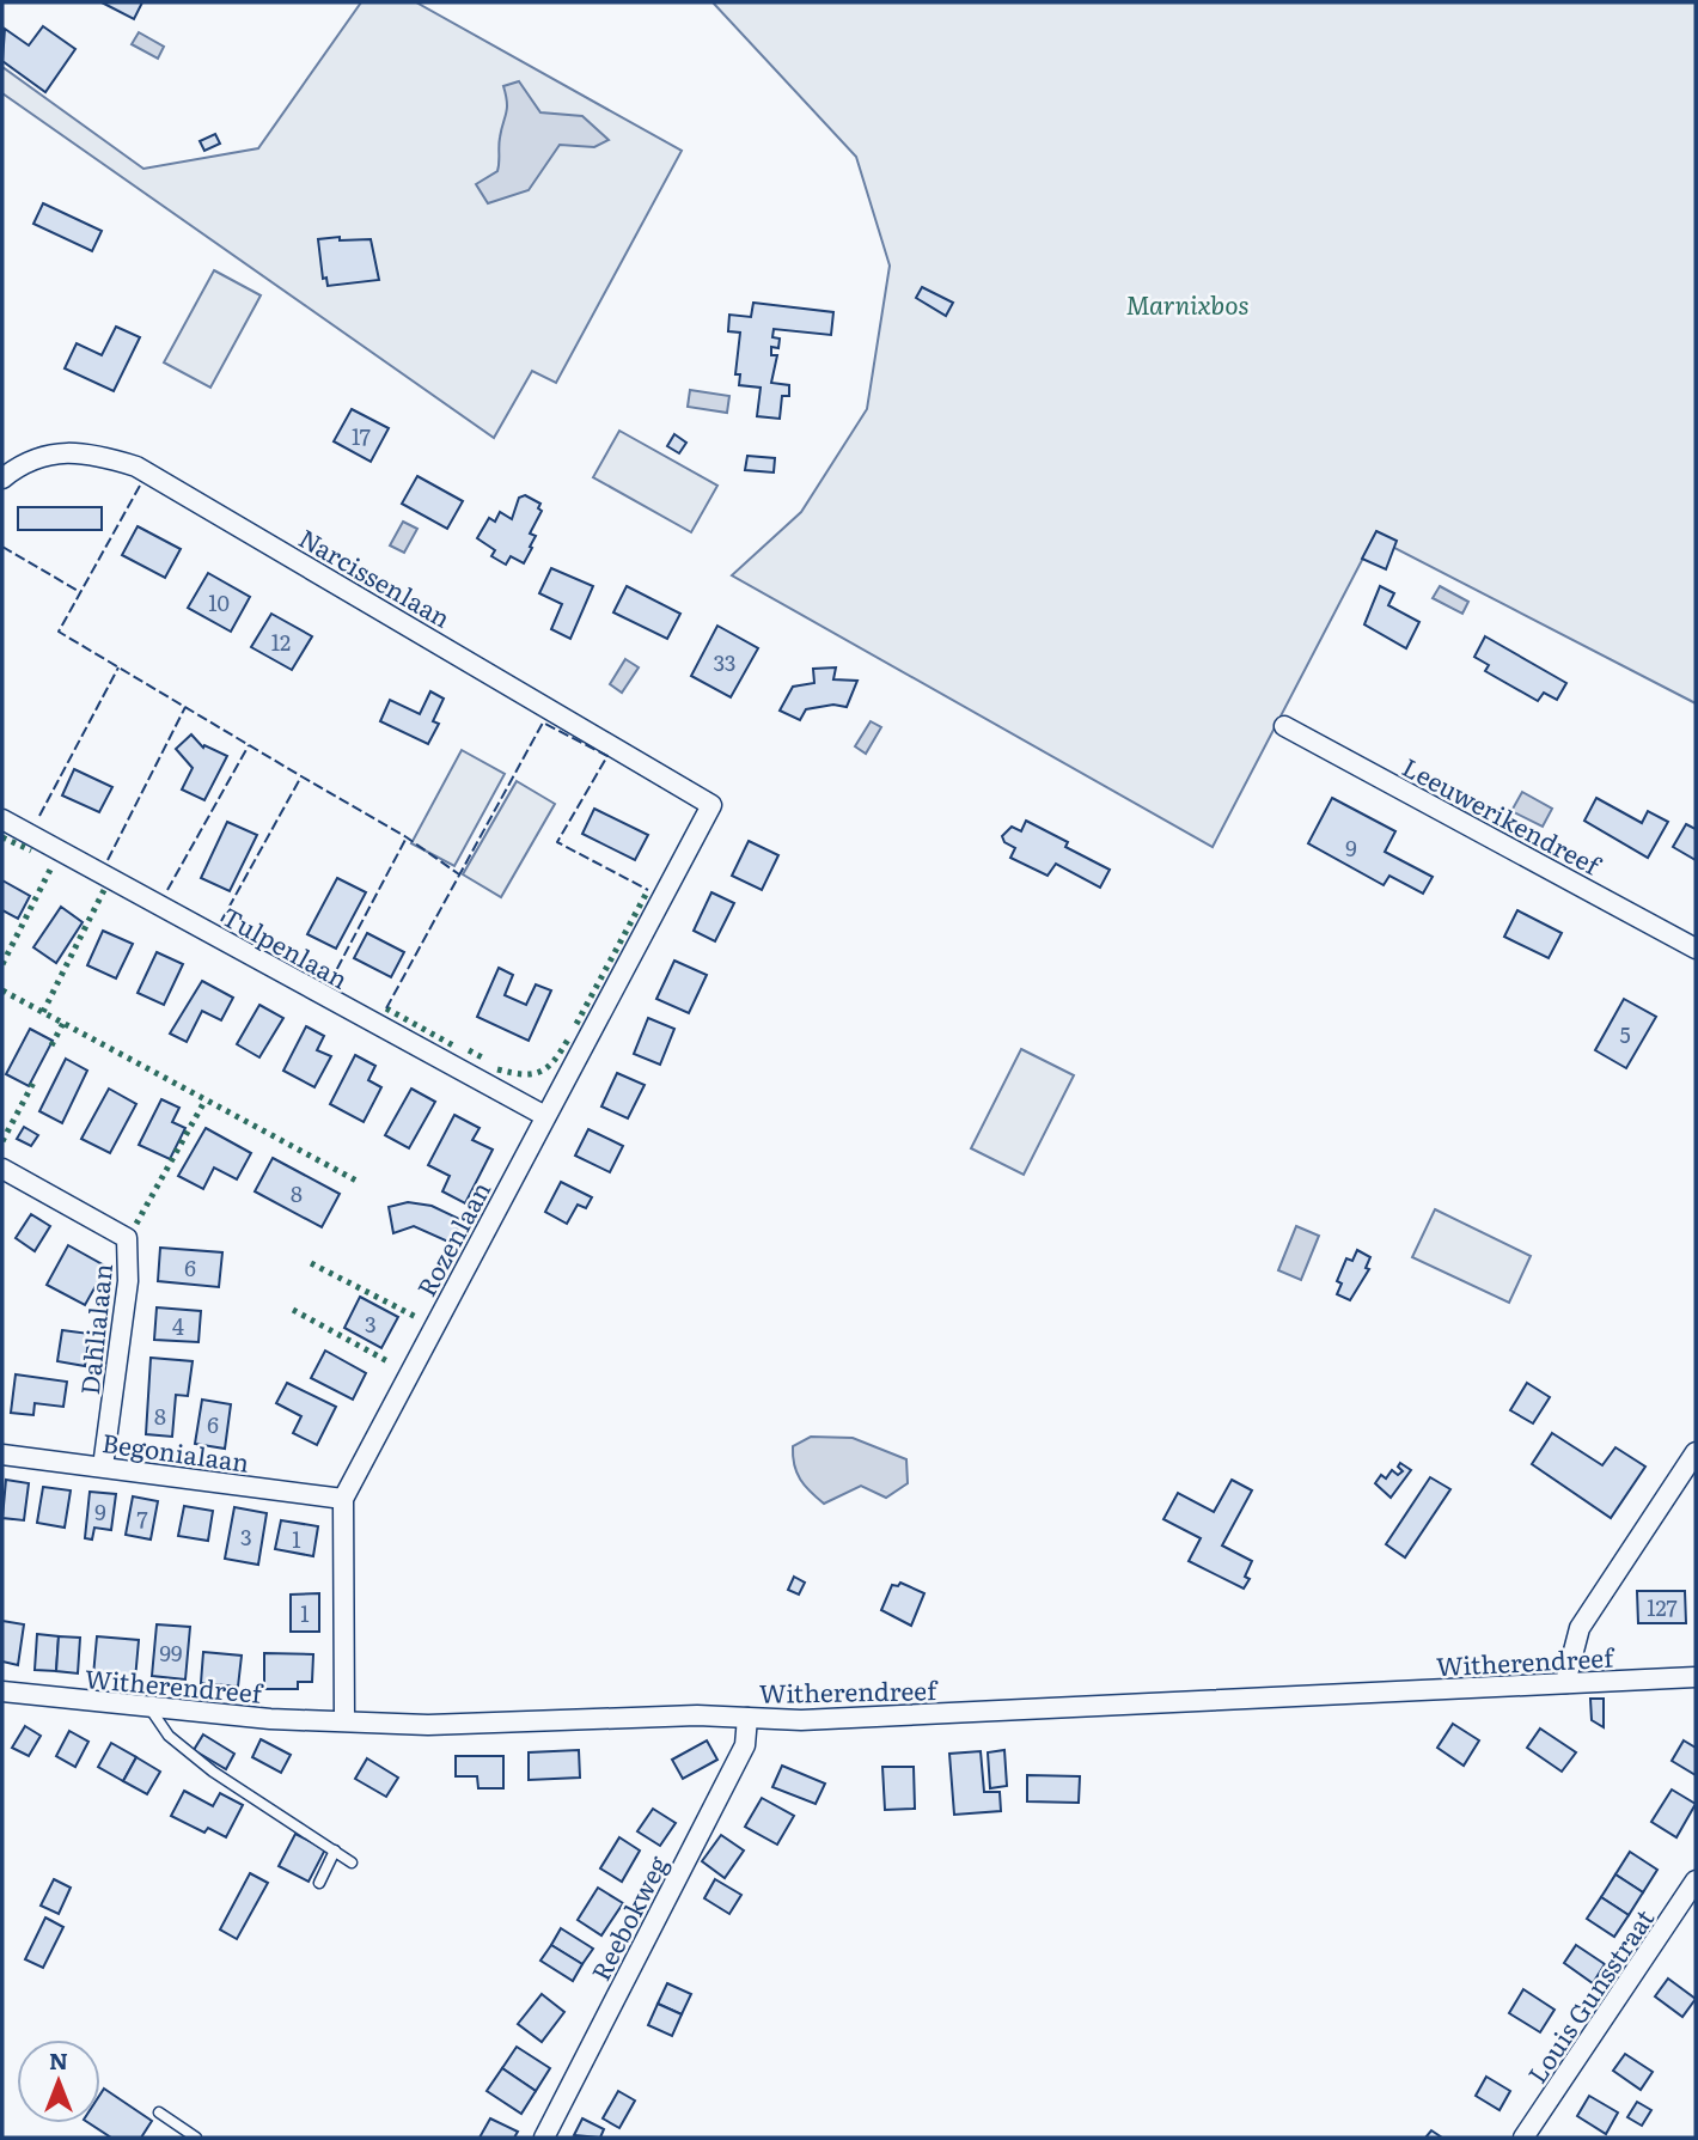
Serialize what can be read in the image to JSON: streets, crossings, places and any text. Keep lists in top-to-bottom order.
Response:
{
  "streets": {
    "street": [
      "Narcissenlaan",
      "Leeuwerikendreef",
      "Tulpenlaan",
      "Rozenlaan",
      "Dahlialaan",
      "Begonialaan",
      "Witherendreef",
      "Reebokweg",
      "Louis Gunsstraat"
    ]
  },
  "crossings": [
    ["Narcissenlaan", "Rozenlaan"],
    ["Tulpenlaan", "Rozenlaan"],
    ["Rozenlaan", "Begonialaan"],
    ["Rozenlaan", "Witherendreef"],
    ["Dahlialaan", "Begonialaan"],
    ["Witherendreef", "Reebokweg"]
  ],
  "parks": ["Marnixbos"],
  "house_numbers": [
    "17",
    "10",
    "12",
    "33",
    "9",
    "5",
    "8",
    "6",
    "3",
    "4",
    "8",
    "6",
    "9",
    "7",
    "3",
    "1",
    "127",
    "1",
    "99"
  ],
  "north": "top"
}
